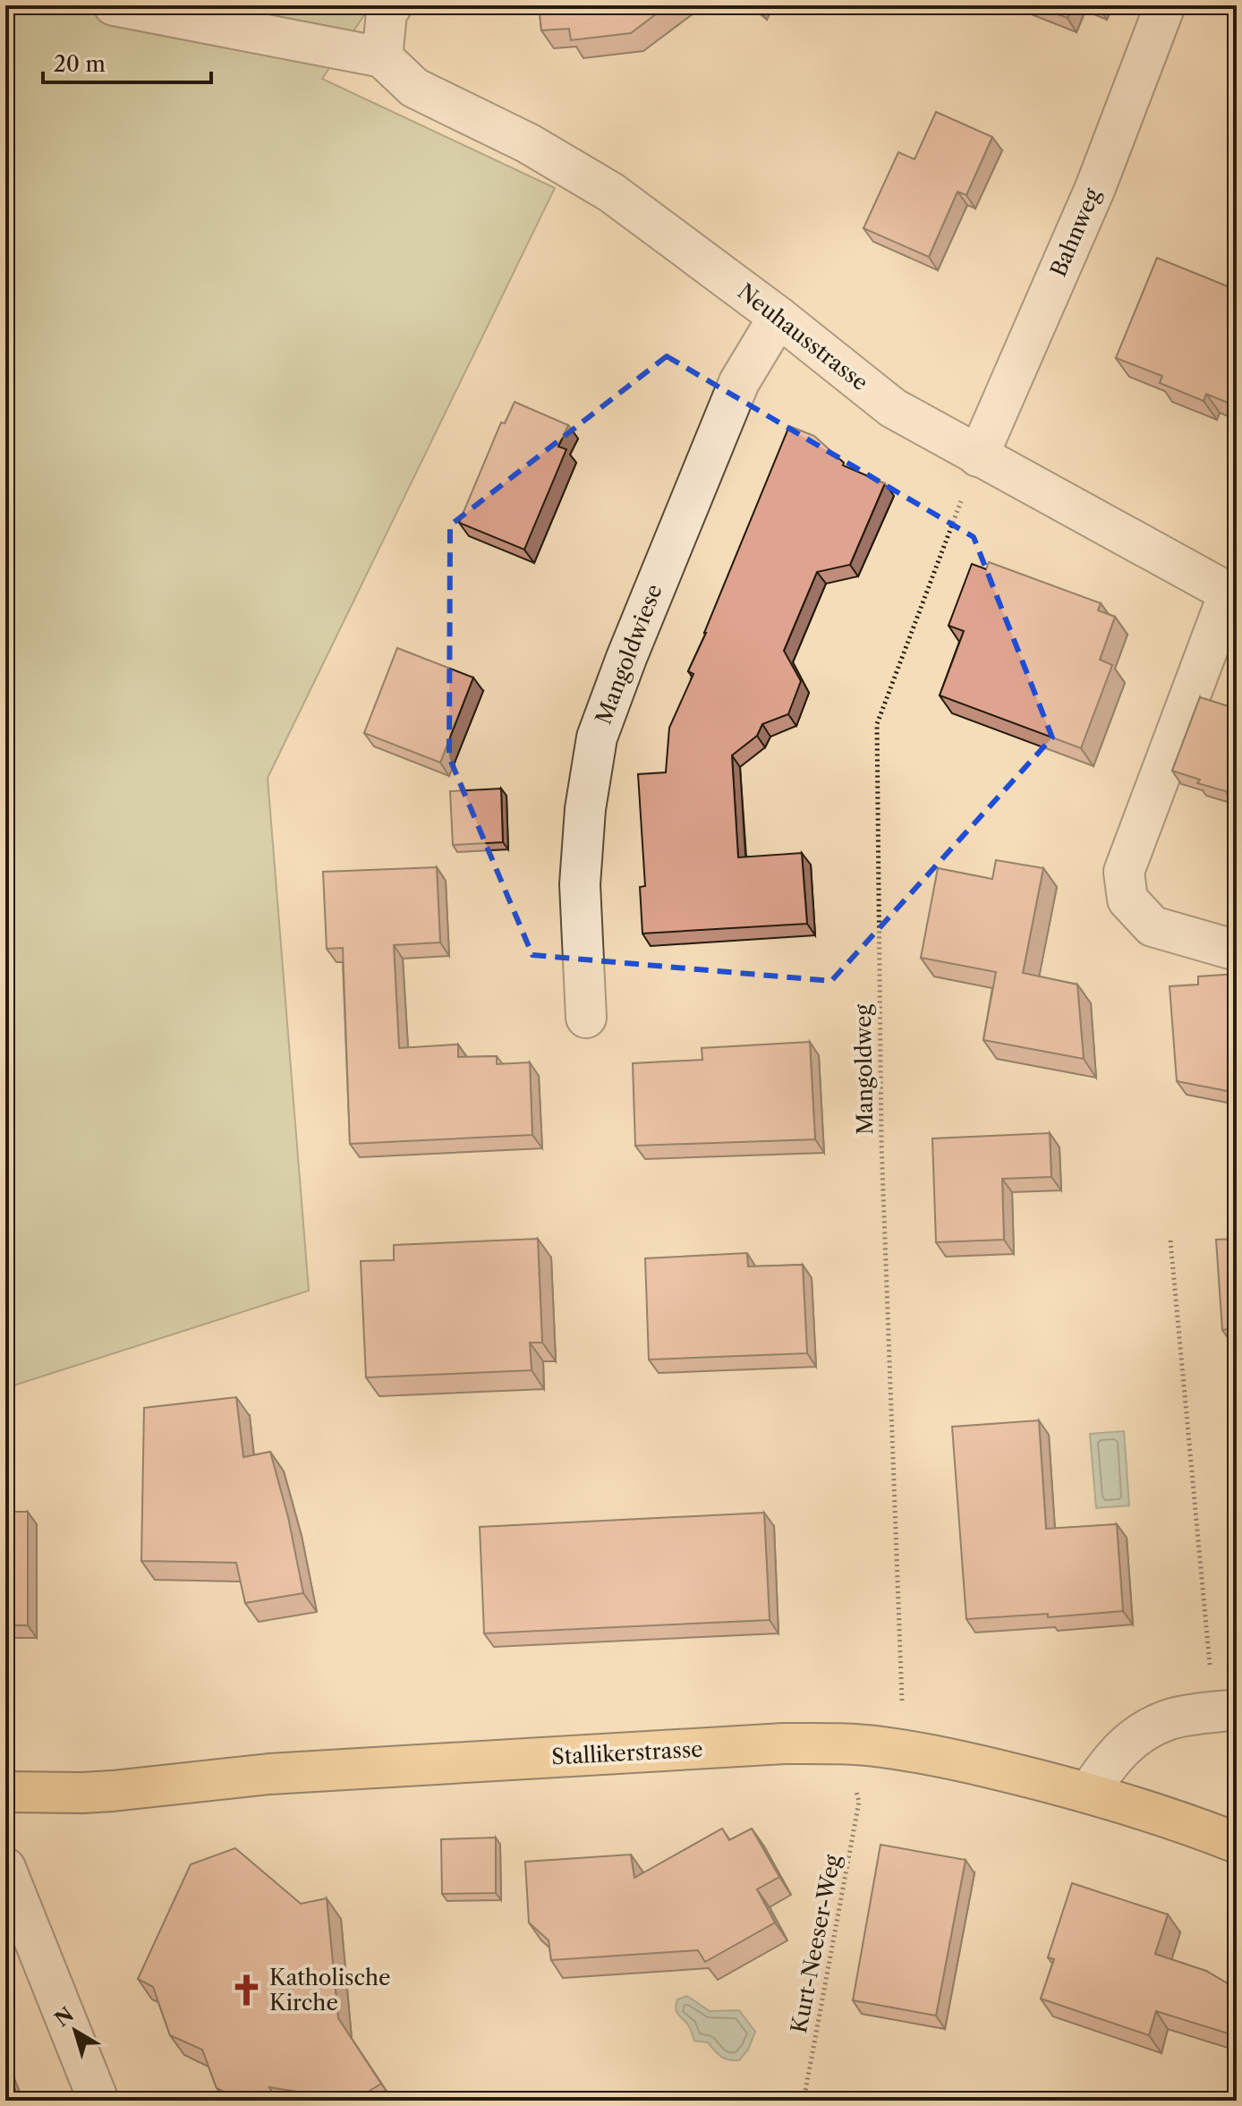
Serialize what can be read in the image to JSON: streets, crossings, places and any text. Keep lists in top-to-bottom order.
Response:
{
  "streets": {
    "main road": ["Stallikerstrasse"],
    "street": ["Bahnweg", "Neuhausstrasse", "Mangoldwiese"],
    "path": ["Mangoldweg", "Kurt-Neeser-Weg"]
  },
  "crossings": [
    ["Bahnweg", "Neuhausstrasse"],
    ["Bahnweg", "Mangoldweg"],
    ["Neuhausstrasse", "Mangoldwiese"],
    ["Neuhausstrasse", "Mangoldweg"]
  ],
  "places": {
    "church": ["Katholische Kirche"]
  },
  "scale_bar": "20 m",
  "north": "top left"
}
